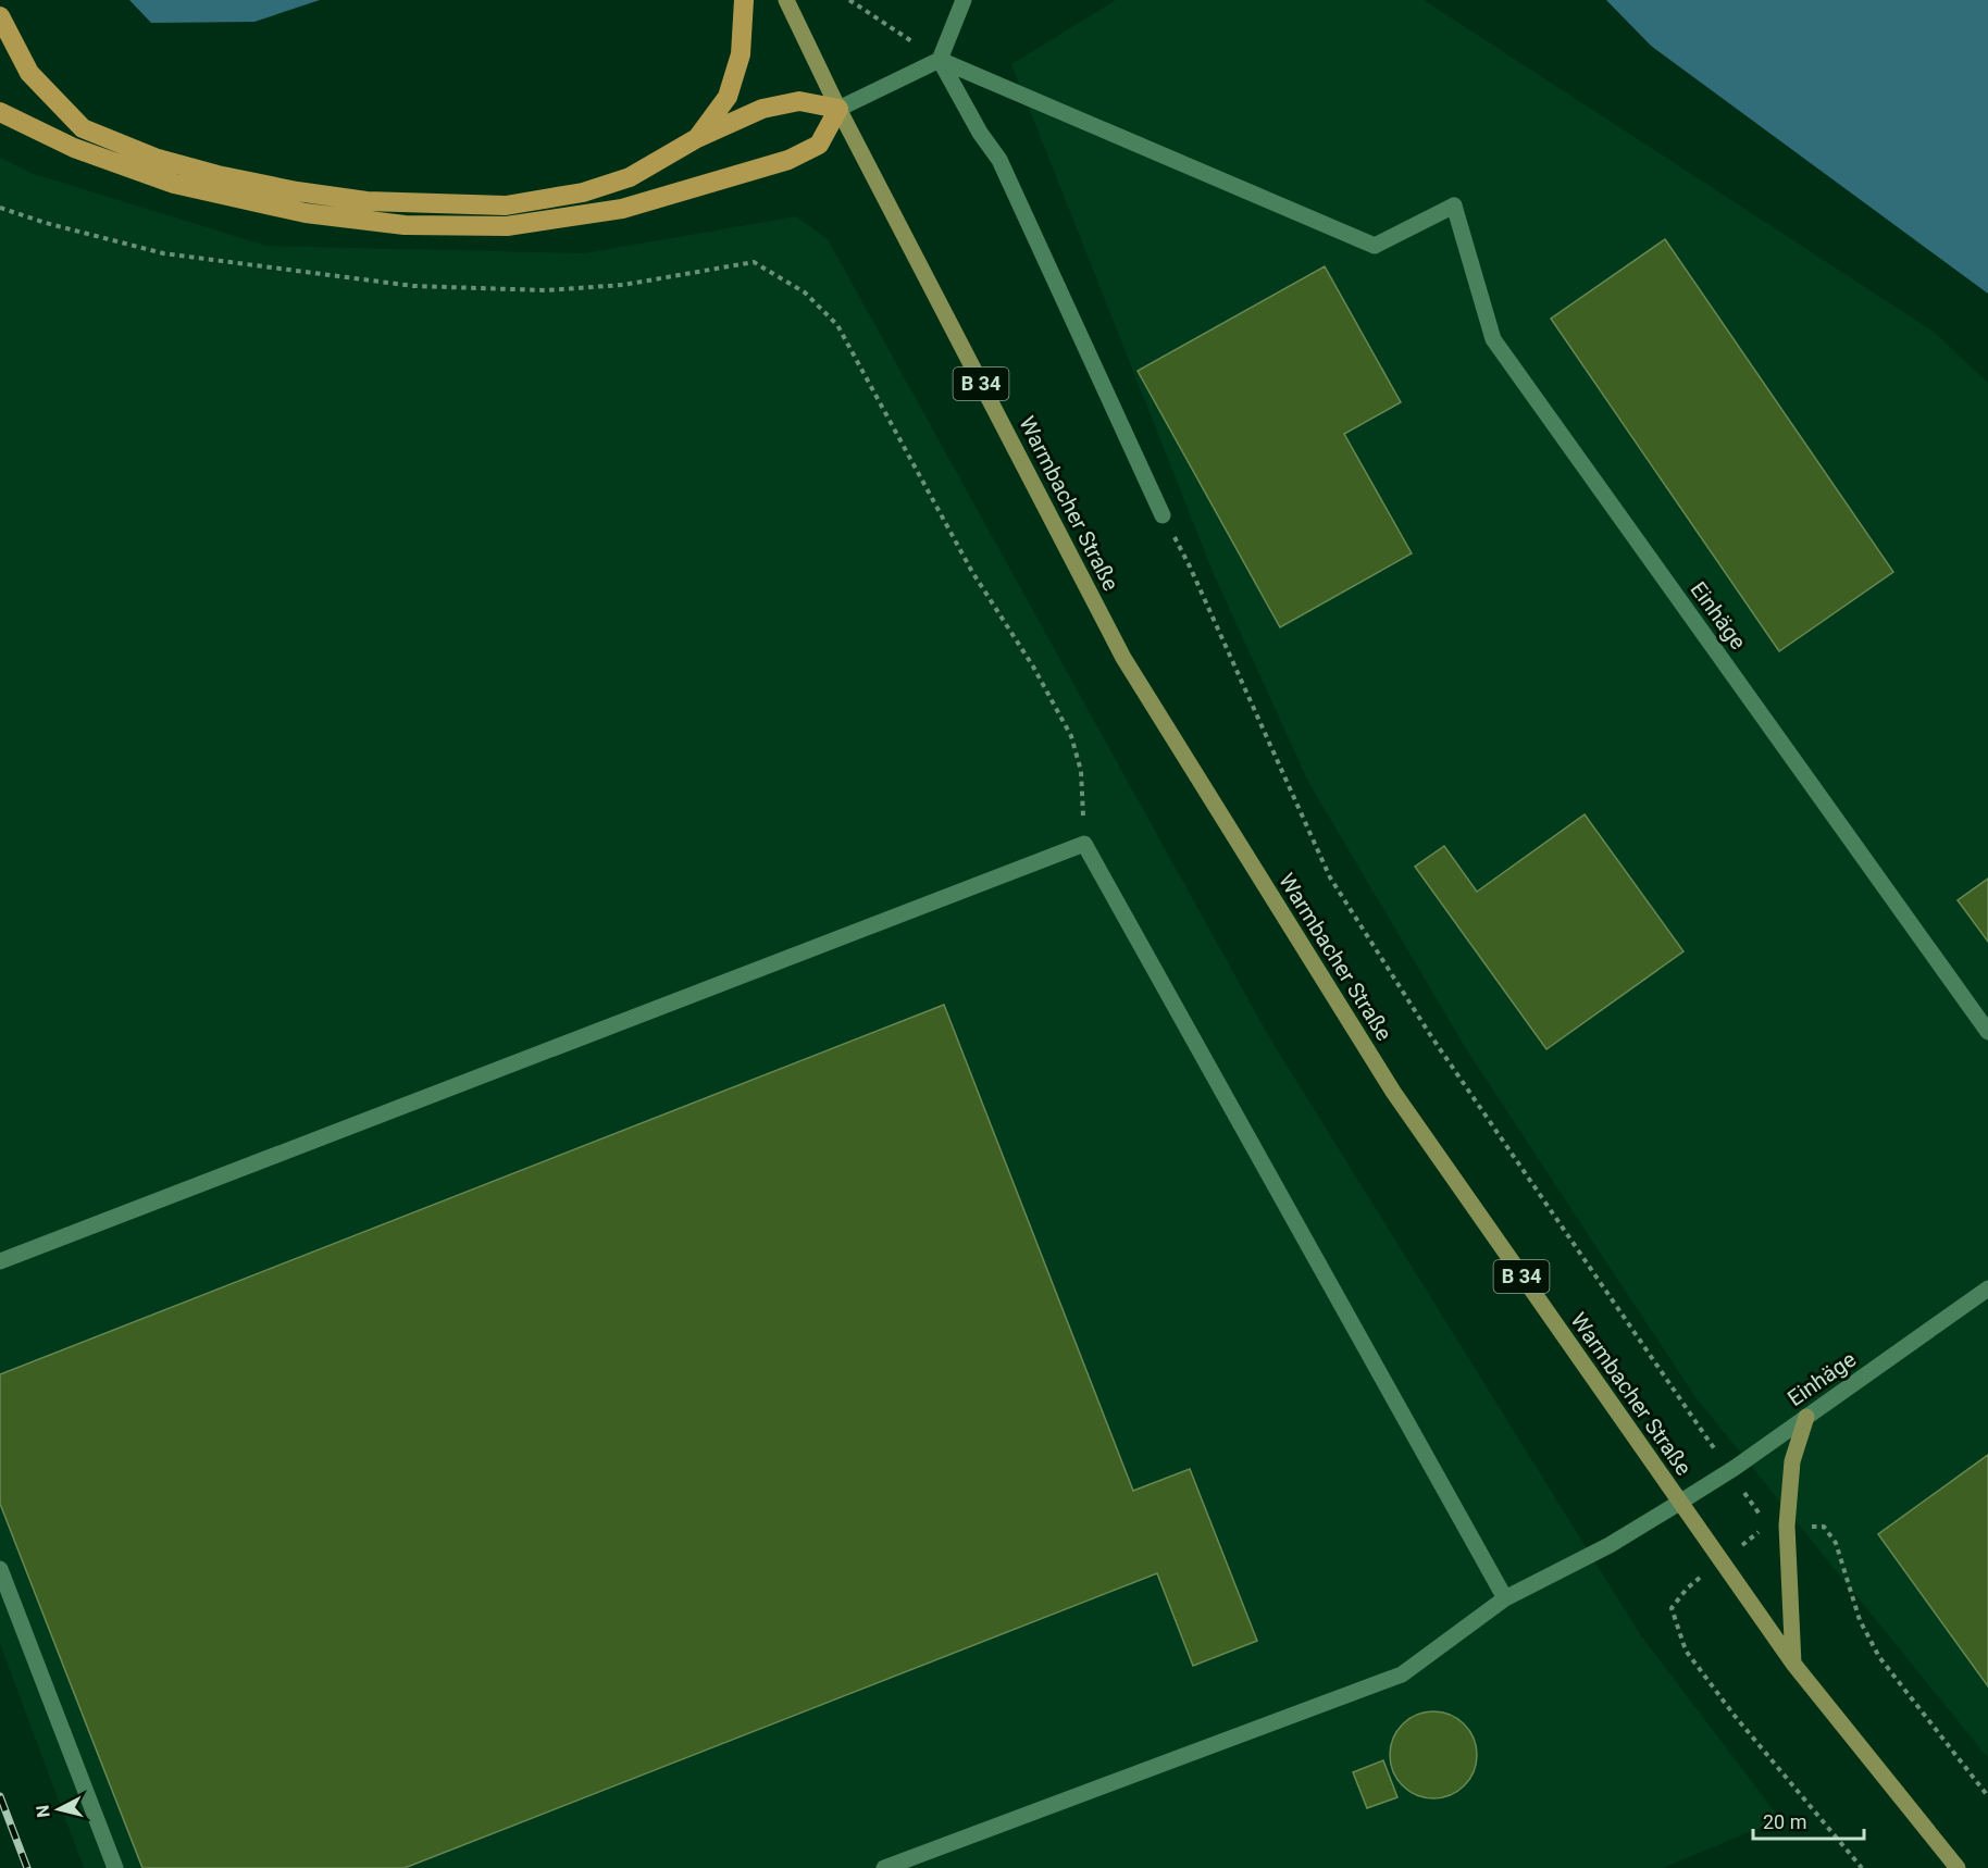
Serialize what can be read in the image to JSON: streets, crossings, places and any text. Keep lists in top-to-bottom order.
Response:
{
  "streets": {
    "main road": ["B 34", "Warmbacher Straße"],
    "street": ["Einhäge"]
  },
  "crossings": [
    ["Warmbacher Straße", "Einhäge"]
  ],
  "scale_bar": "20 m",
  "north": "left"
}
